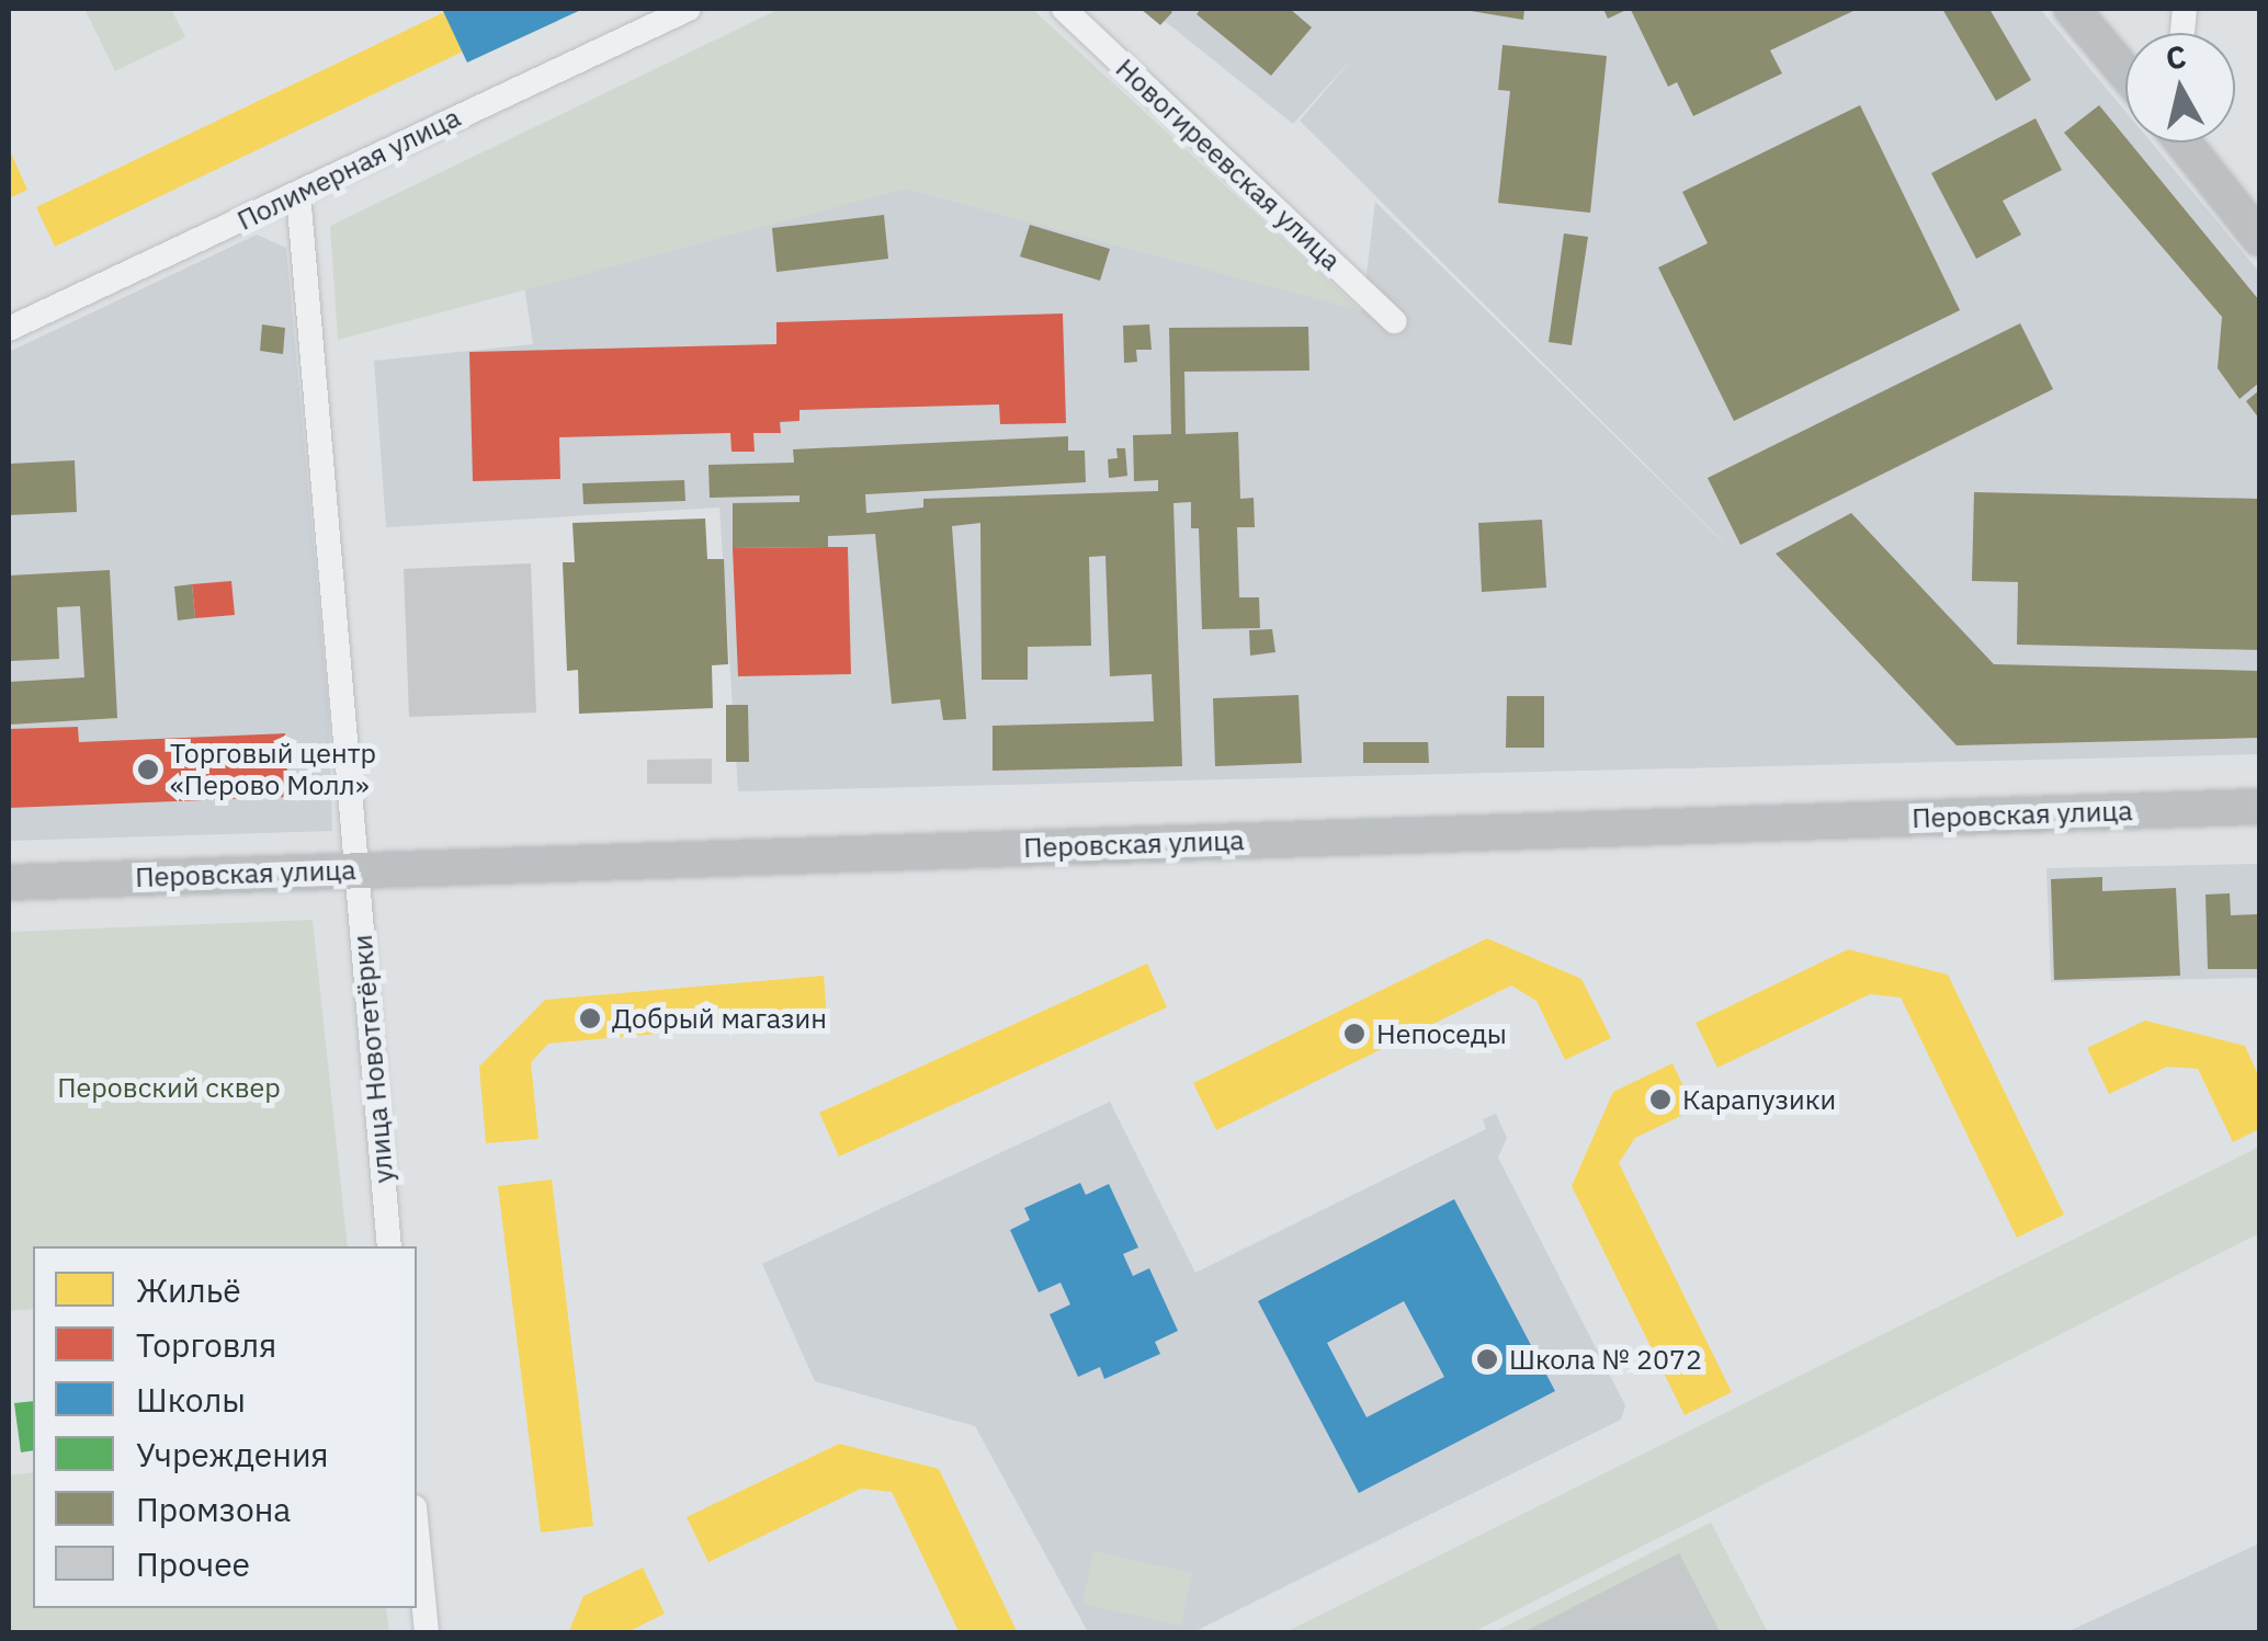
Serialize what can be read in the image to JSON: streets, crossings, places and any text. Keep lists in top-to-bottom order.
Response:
{
  "streets": {
    "main road": ["Перовская улица"],
    "street": ["Новогиреевская улица", "Полимерная улица", "улица Новотетёрки"]
  },
  "crossings": [
    ["Полимерная улица", "улица Новотетёрки"],
    ["Перовская улица", "улица Новотетёрки"]
  ],
  "parks": ["Перовский сквер"],
  "places": [
    "Торговый центр «Перово Молл»",
    "Добрый магазин",
    "Непоседы",
    "Карапузики",
    "Школа № 2072"
  ],
  "legend": [
    "Жильё",
    "Торговля",
    "Школы",
    "Учреждения",
    "Промзона",
    "Прочее"
  ],
  "north": "top"
}
